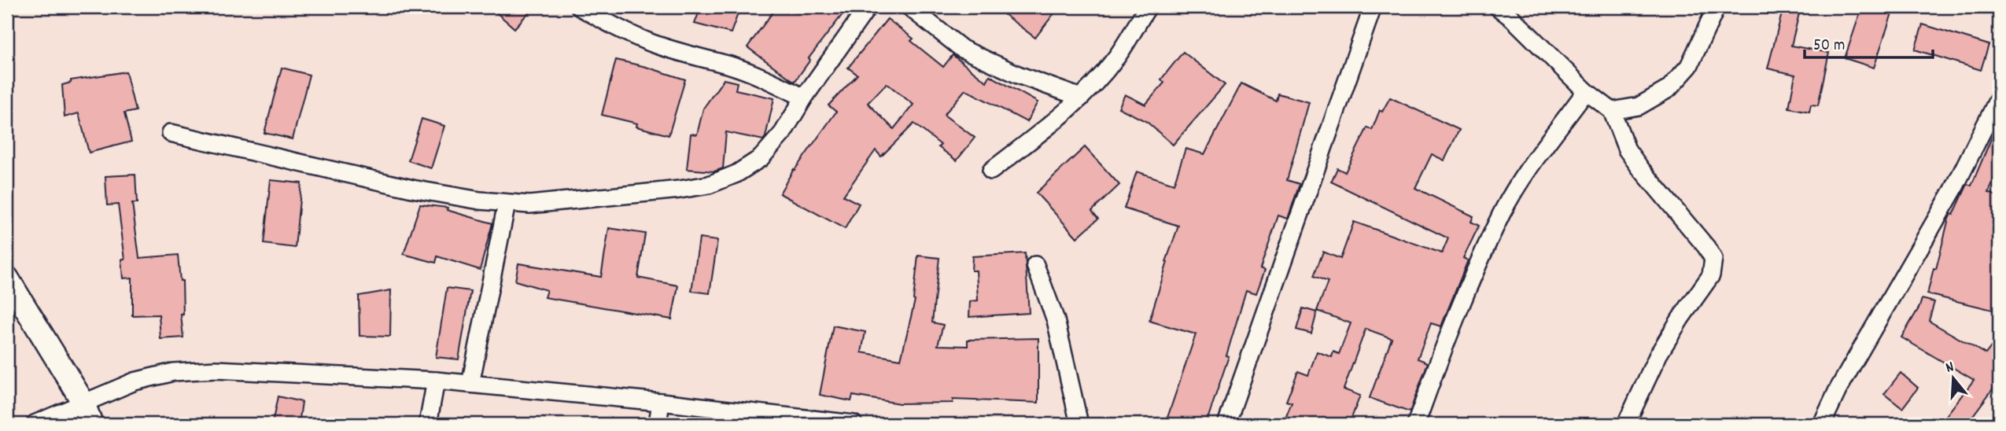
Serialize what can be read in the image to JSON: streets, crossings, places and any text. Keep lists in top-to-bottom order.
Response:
{
  "scale_bar": "50 m",
  "north": "top"
}
